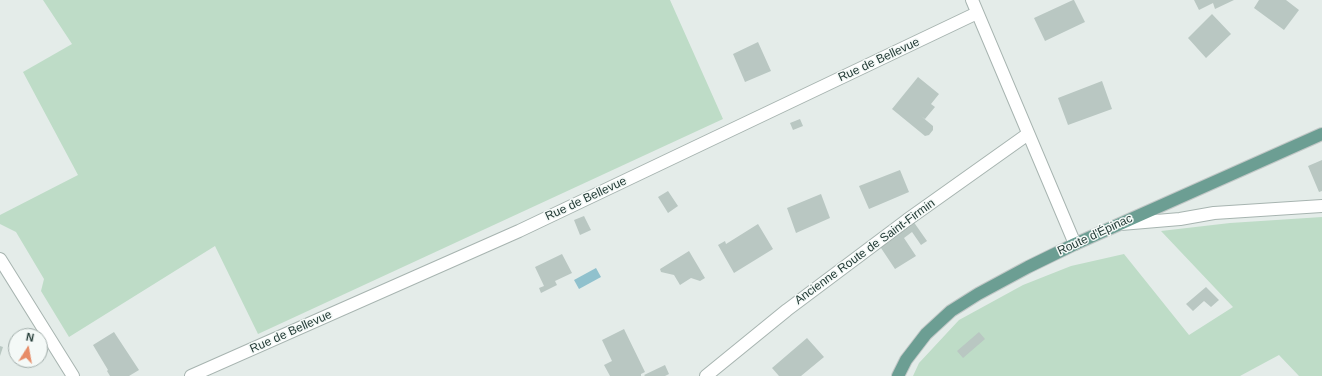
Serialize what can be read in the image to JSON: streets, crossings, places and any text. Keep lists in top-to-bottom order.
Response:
{
  "streets": {
    "main road": ["Route d'Épinac"],
    "street": ["Rue de Bellevue", "Ancienne Route de Saint-Firmin"]
  },
  "north": "top"
}
